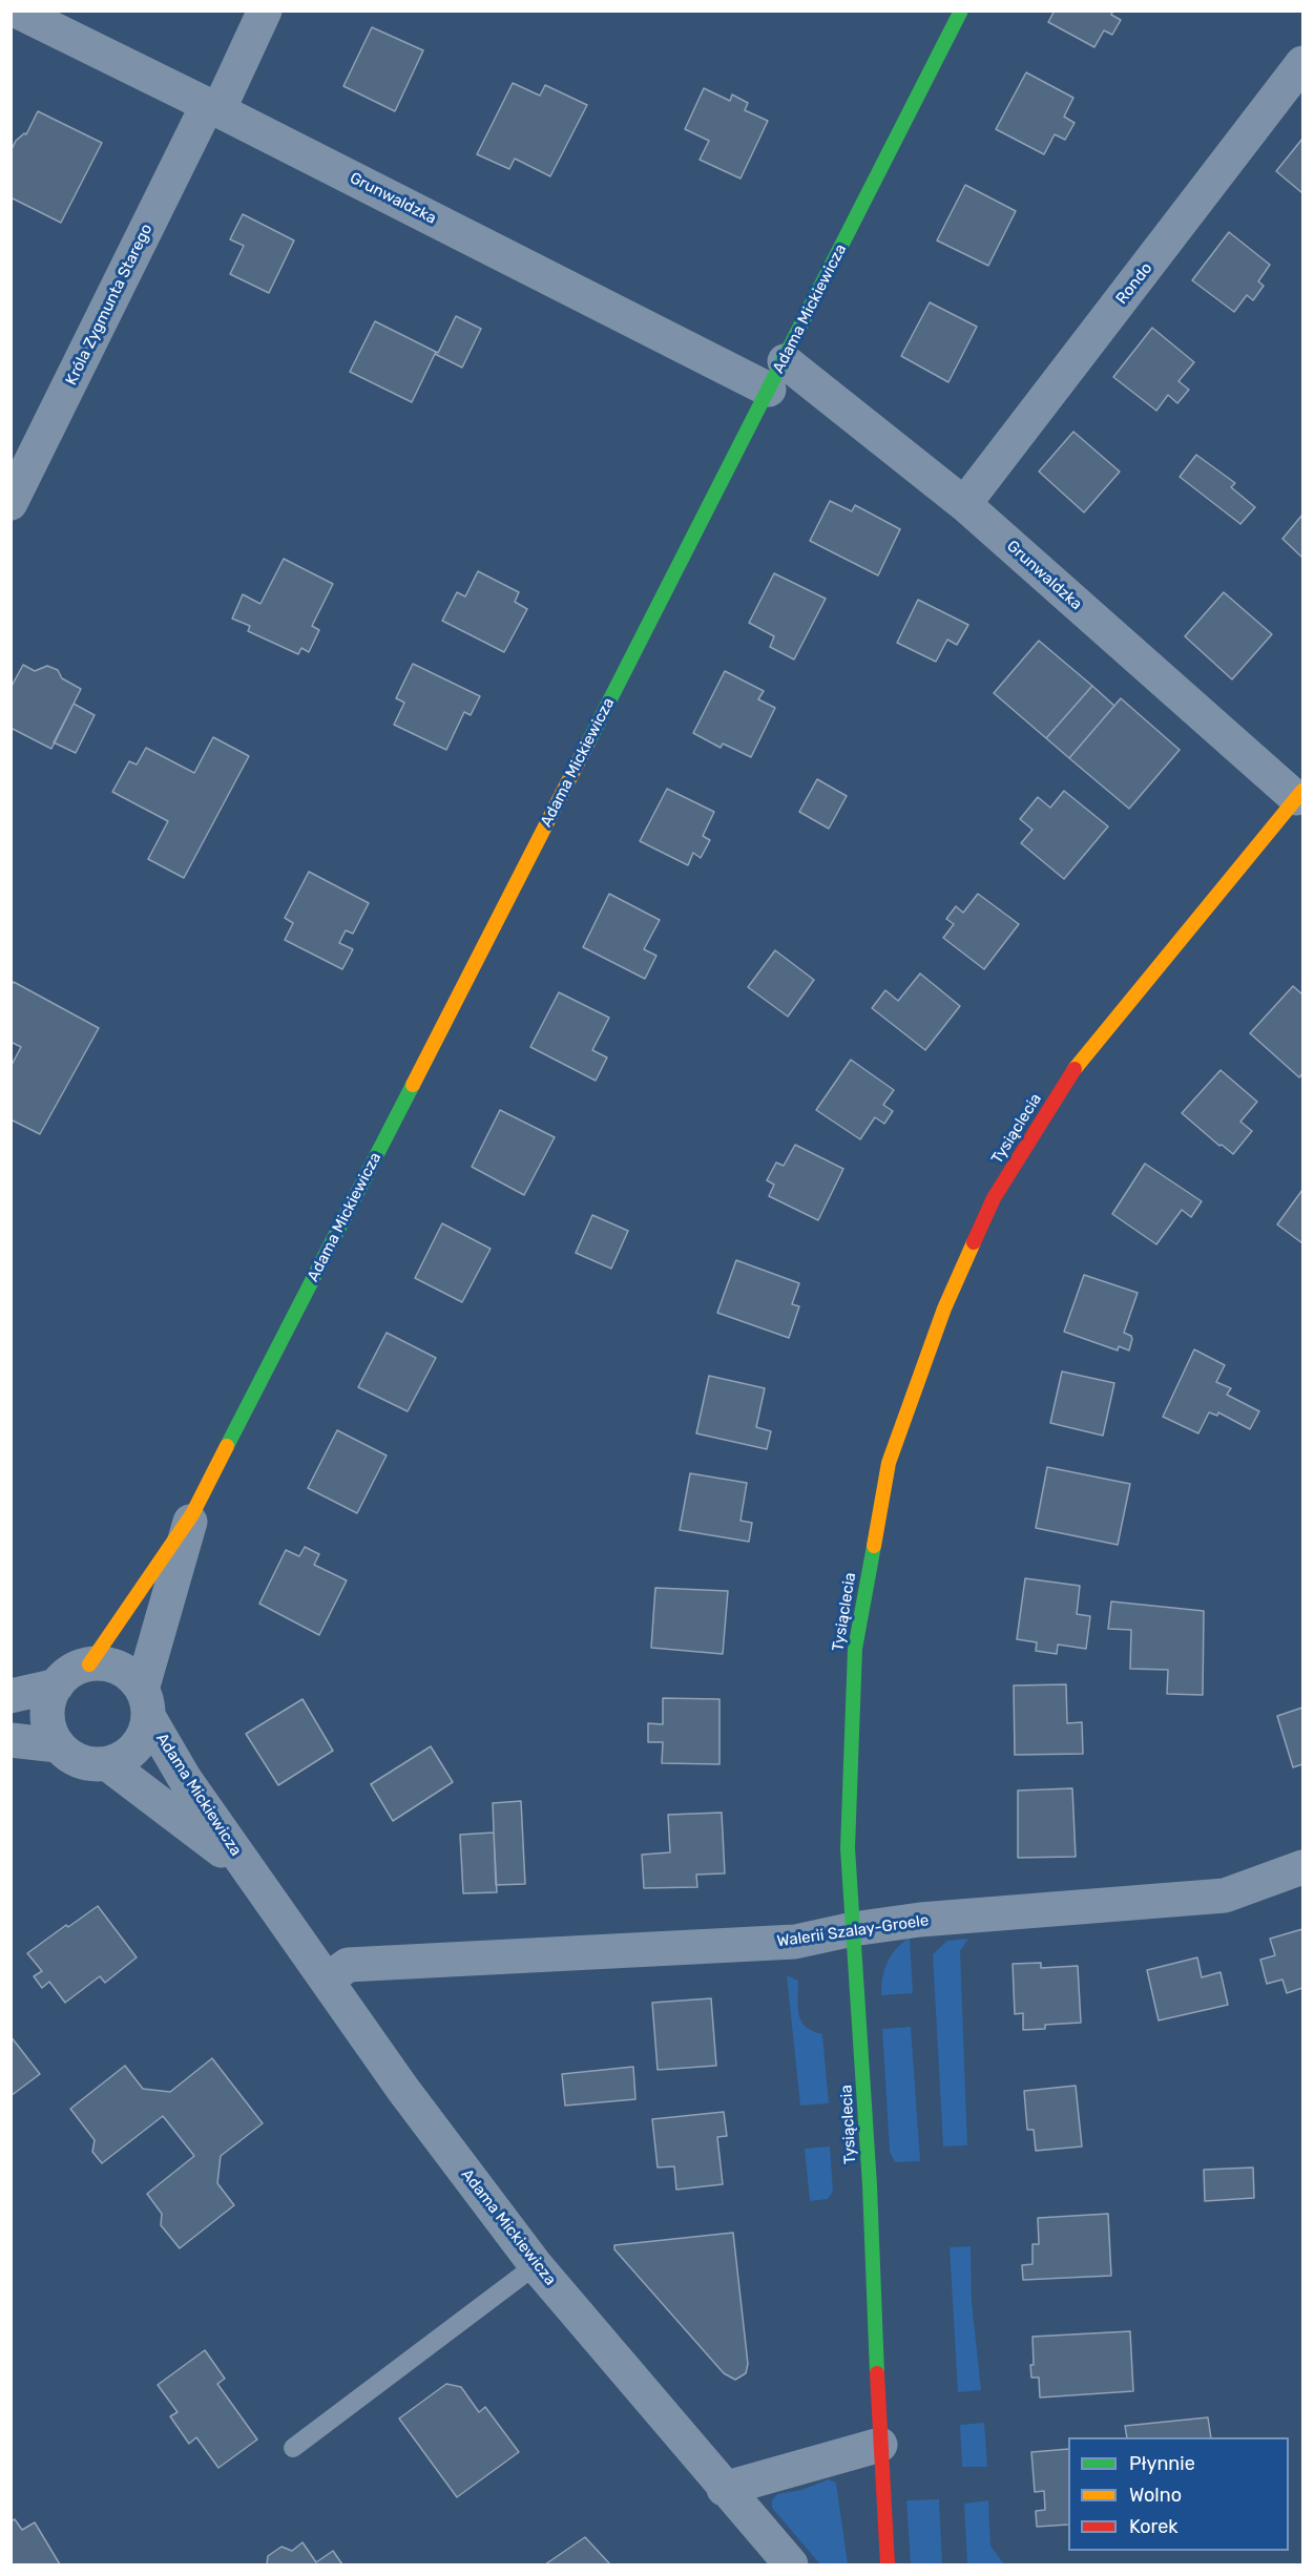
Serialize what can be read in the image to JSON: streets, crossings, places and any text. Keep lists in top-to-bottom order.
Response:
{
  "streets": {
    "street": [
      "Grunwaldzka",
      "Rondo",
      "Króla Zygmunta Starego",
      "Adama Mickiewicza",
      "Tysiąclecia",
      "Walerii Szalay-Groele"
    ]
  },
  "crossings": [
    ["Grunwaldzka", "Rondo"],
    ["Grunwaldzka", "Króla Zygmunta Starego"],
    ["Grunwaldzka", "Adama Mickiewicza"],
    ["Grunwaldzka", "Tysiąclecia"],
    ["Adama Mickiewicza", "Walerii Szalay-Groele"],
    ["Tysiąclecia", "Walerii Szalay-Groele"]
  ],
  "legend": ["Płynnie", "Wolno", "Korek"]
}
